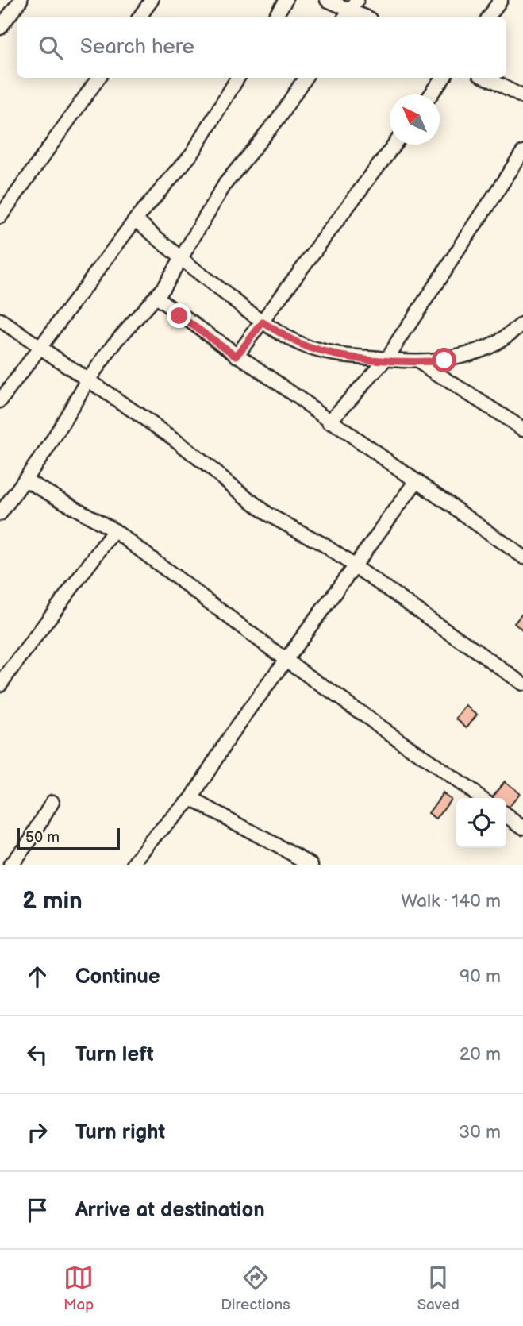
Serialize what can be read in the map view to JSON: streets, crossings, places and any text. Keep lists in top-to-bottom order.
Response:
{
  "scale_bar": "50 m",
  "north": "top left",
  "page": {
    "search": "Search here",
    "scale": "50 m",
    "heading": ["2 min", "Walk · 140 m"],
    "list": [
      ["Continue", "90 m"],
      ["Turn left", "20 m"],
      ["Turn right", "30 m"],
      "Arrive at destination"
    ],
    "nav": ["Map", "Directions", "Saved"]
  }
}
